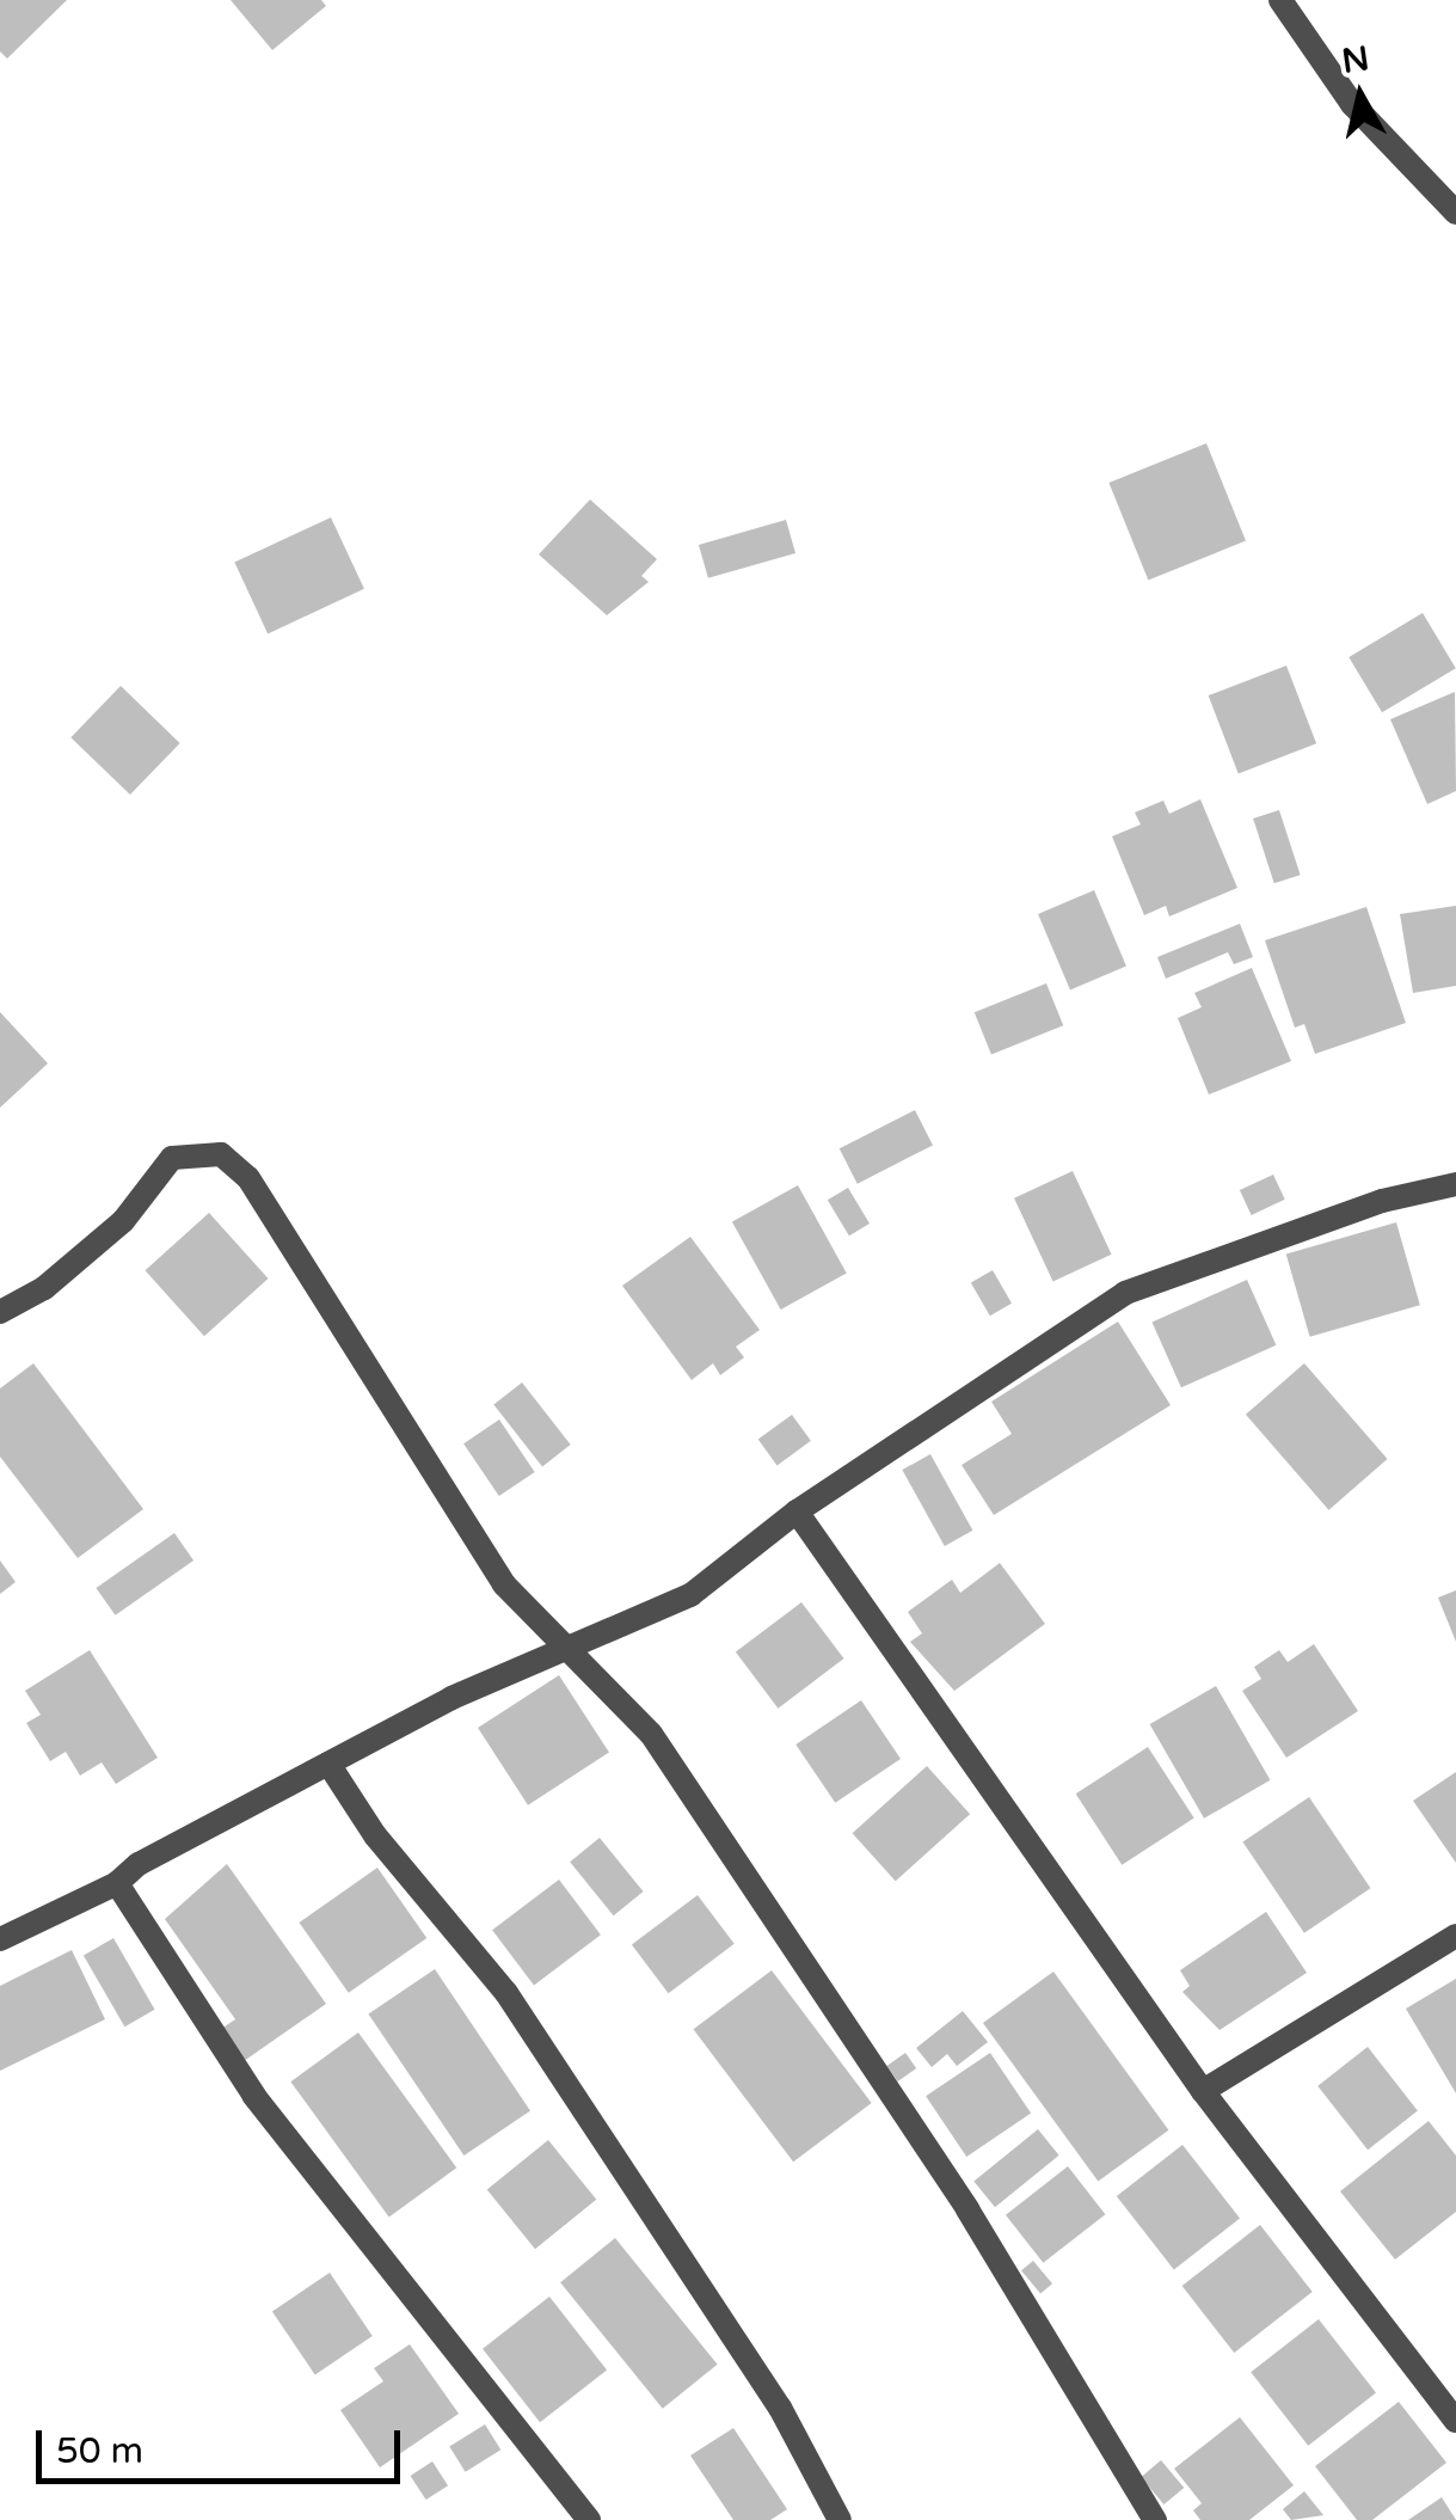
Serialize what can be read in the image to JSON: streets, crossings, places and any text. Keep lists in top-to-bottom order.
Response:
{
  "scale_bar": "50 m",
  "north": "top"
}
